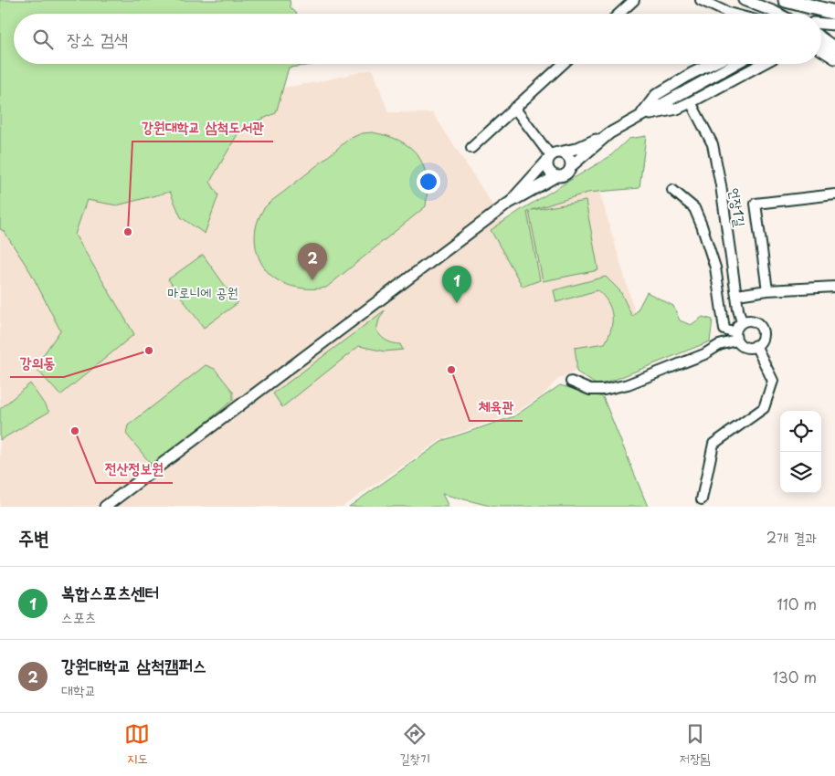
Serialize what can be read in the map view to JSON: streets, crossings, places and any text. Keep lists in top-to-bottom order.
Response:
{
  "streets": {
    "street": ["언장1길"]
  },
  "parks": ["마로니에 공원"],
  "places": [
    "강원대학교 삼척도서관",
    "강의동",
    "체육관",
    "전산정보원"
  ],
  "page": {
    "search": "장소 검색",
    "pins": ["2", "1"],
    "heading": ["주변", "2개 결과"],
    "list": [
      {
        "mark": "1",
        "name": "복합스포츠센터",
        "note": "스포츠",
        "value": "110 m"
      },
      {
        "mark": "2",
        "name": "강원대학교 삼척캠퍼스",
        "note": "대학교",
        "value": "130 m"
      }
    ],
    "nav": ["지도", "길찾기", "저장됨"]
  }
}
